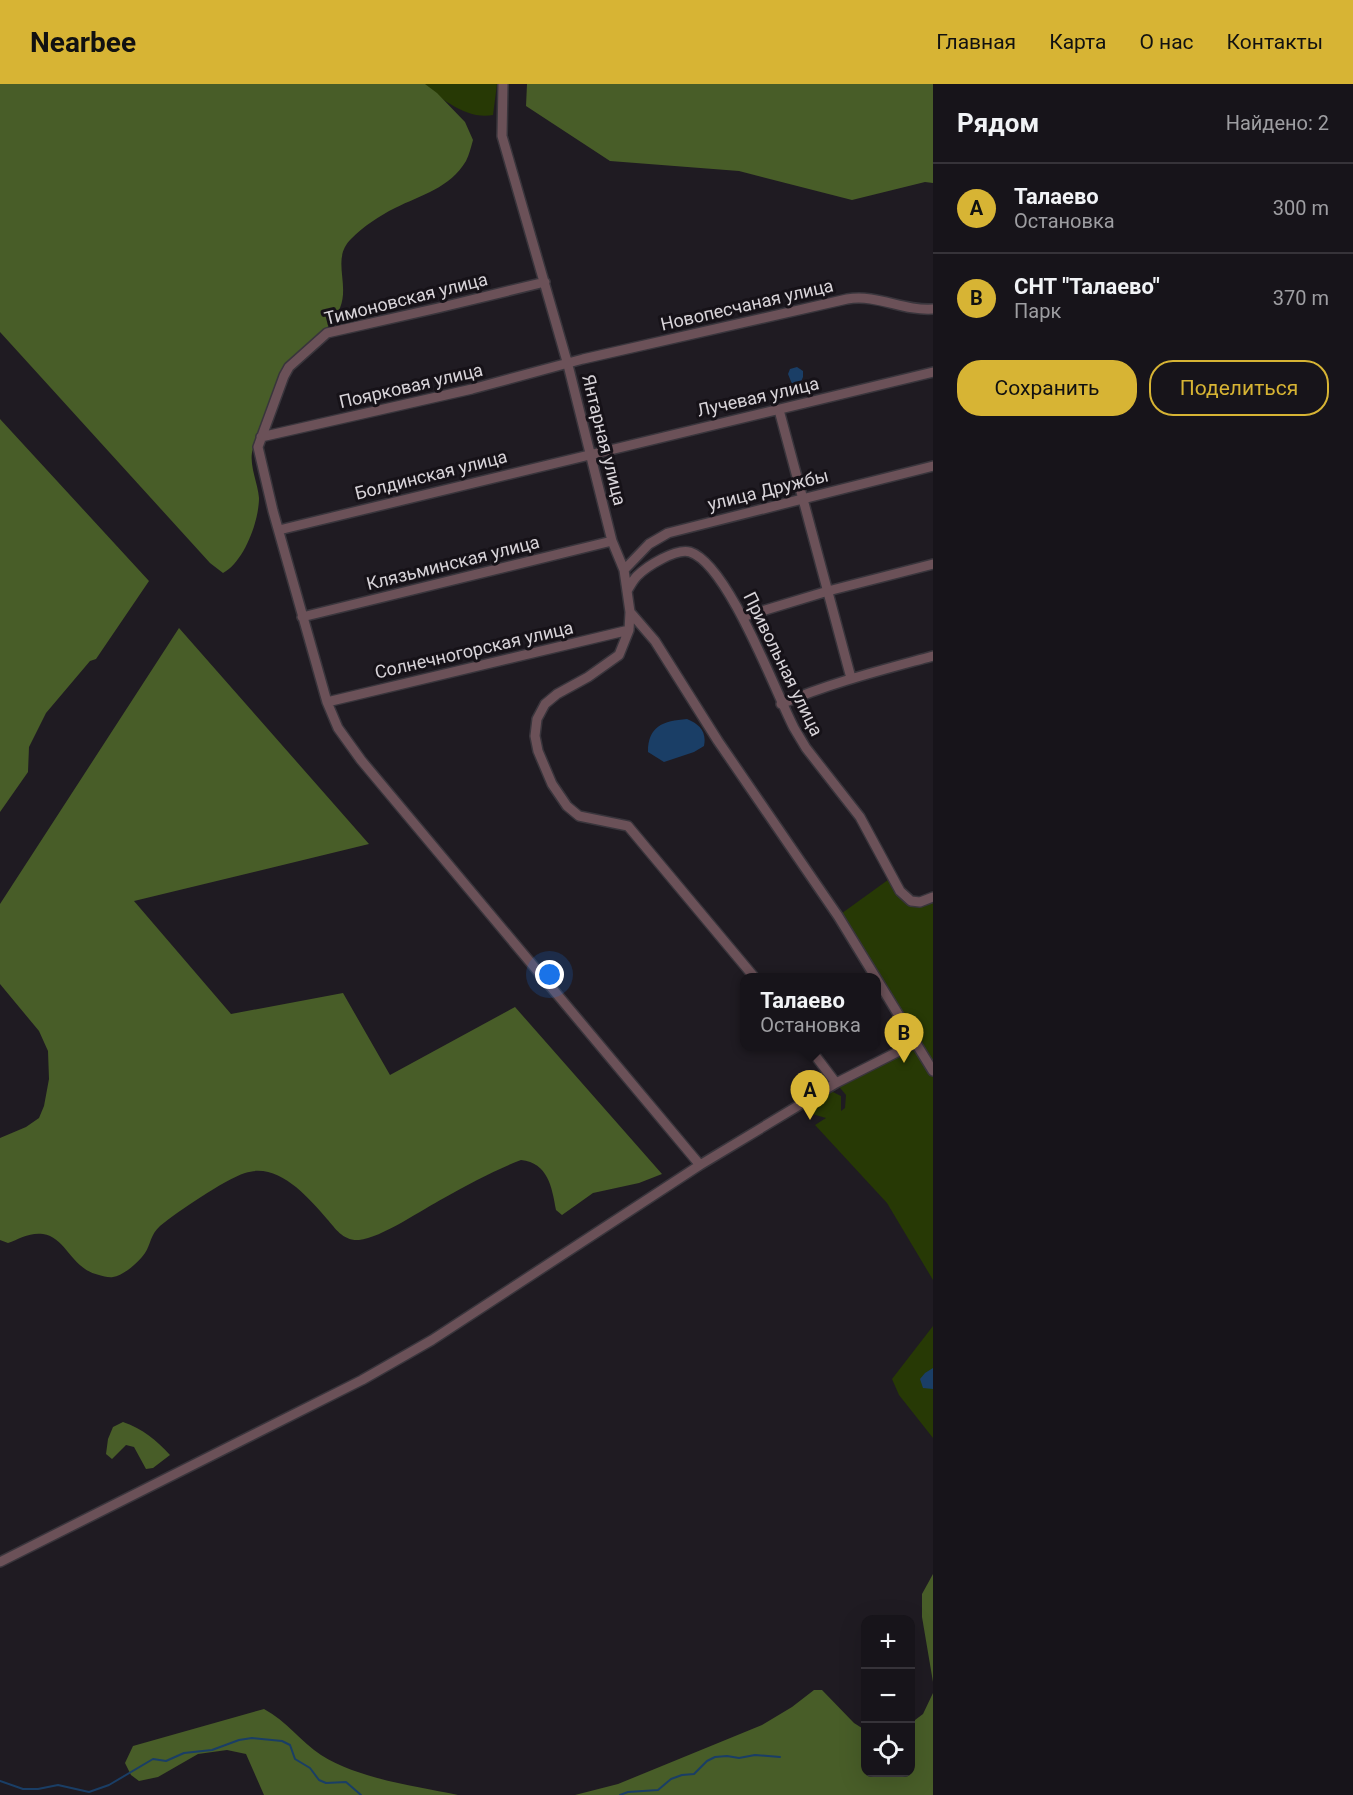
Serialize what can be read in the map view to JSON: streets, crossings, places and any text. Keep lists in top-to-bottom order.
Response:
{
  "streets": {
    "street": [
      "Тимоновская улица",
      "Новопесчаная улица",
      "Поярковая улица",
      "Лучевая улица",
      "Янтарная улица",
      "Болдинская улица",
      "улица Дружбы",
      "Клязьминская улица",
      "Солнечногорская улица",
      "Привольная улица"
    ]
  },
  "crossings": [
    ["Тимоновская улица", "Поярковая улица"],
    ["Тимоновская улица", "Янтарная улица"],
    ["Новопесчаная улица", "Поярковая улица"],
    ["Новопесчаная улица", "Янтарная улица"],
    ["Поярковая улица", "Янтарная улица"],
    ["Лучевая улица", "Янтарная улица"],
    ["Лучевая улица", "Болдинская улица"],
    ["Янтарная улица", "Болдинская улица"],
    ["Янтарная улица", "улица Дружбы"],
    ["Янтарная улица", "Клязьминская улица"],
    ["Янтарная улица", "Солнечногорская улица"],
    ["Янтарная улица", "Привольная улица"]
  ],
  "page": {
    "header": "Nearbee",
    "nav": [
      "Главная",
      "Карта",
      "О нас",
      "Контакты"
    ],
    "heading": ["Рядом", "Найдено: 2"],
    "list": [
      {
        "mark": "A",
        "name": "Талаево",
        "note": "Остановка",
        "value": "300 m"
      },
      {
        "mark": "B",
        "name": "СНТ \"Талаево\"",
        "note": "Парк",
        "value": "370 m"
      }
    ],
    "buttons": ["Сохранить", "Поделиться"],
    "popup": ["Талаево", "Остановка"],
    "pins": ["B", "A"],
    "map_buttons": ["+", "−"]
  }
}
